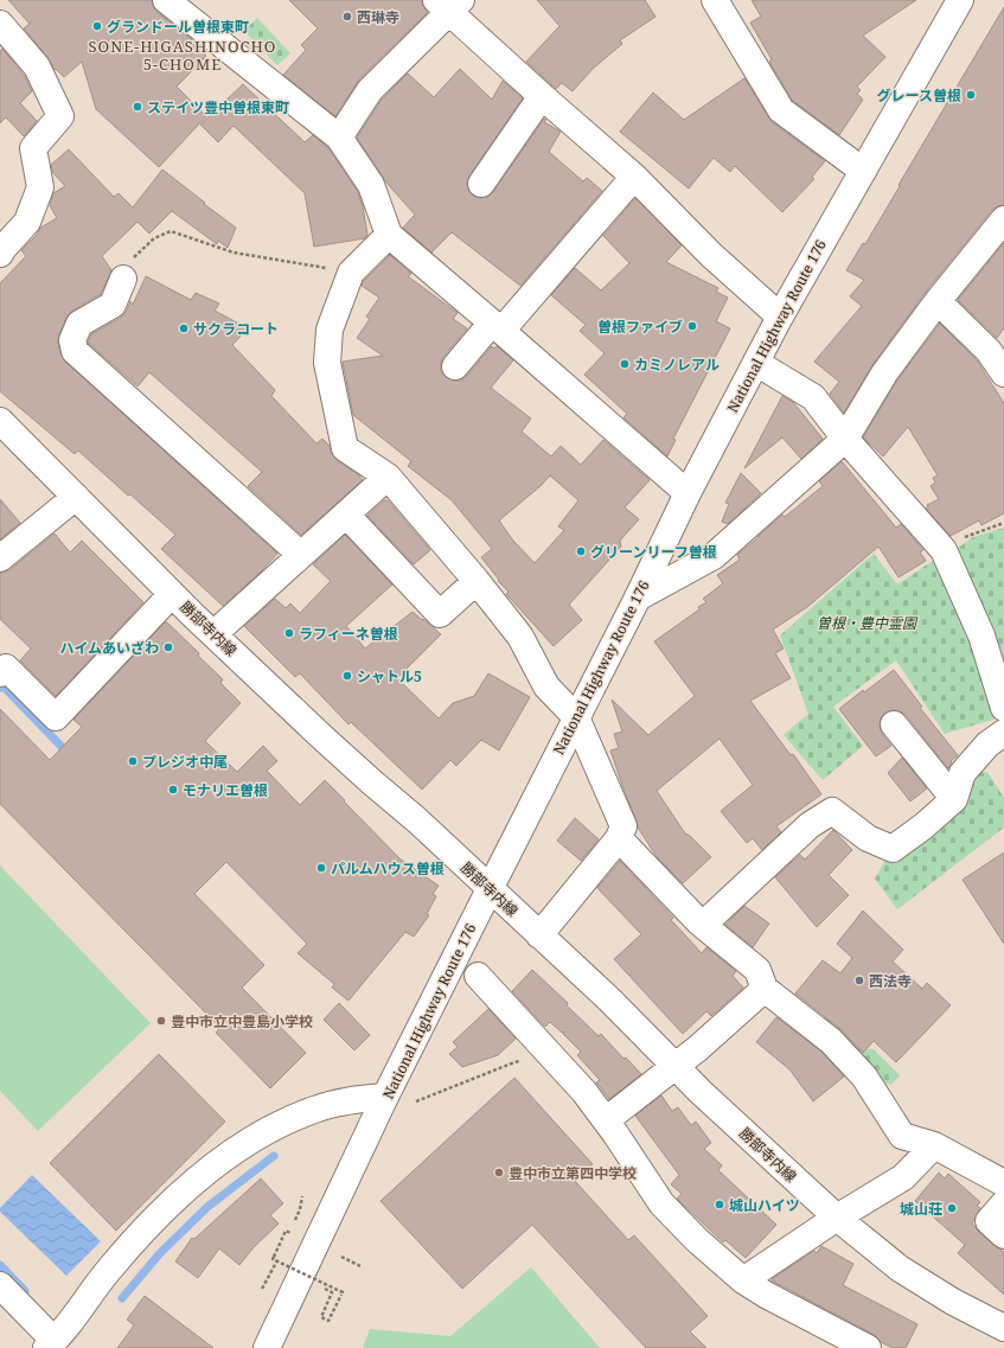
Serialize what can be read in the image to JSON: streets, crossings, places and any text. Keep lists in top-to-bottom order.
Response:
{
  "streets": {
    "main road": ["National Highway Route 176", "勝部寺内線"]
  },
  "crossings": [
    ["National Highway Route 176", "勝部寺内線"]
  ],
  "districts": ["SONE-HIGASHINOCHO 5-CHOME"],
  "parks": ["曽根・豊中霊園"],
  "places": [
    "西琳寺",
    "グランドール曽根東町",
    "グレース曽根",
    "ステイツ豊中曽根東町",
    "曽根ファイブ",
    "サクラコート",
    "カミノレアル",
    "グリーンリーフ曽根",
    "ラフィーネ曽根",
    "ハイムあいざわ",
    "シャトル5",
    "プレジオ中尾",
    "モナリエ曽根",
    "パルムハウス曽根",
    "西法寺",
    "豊中市立中豊島小学校",
    "豊中市立第四中学校",
    "城山ハイツ",
    "城山荘"
  ]
}
